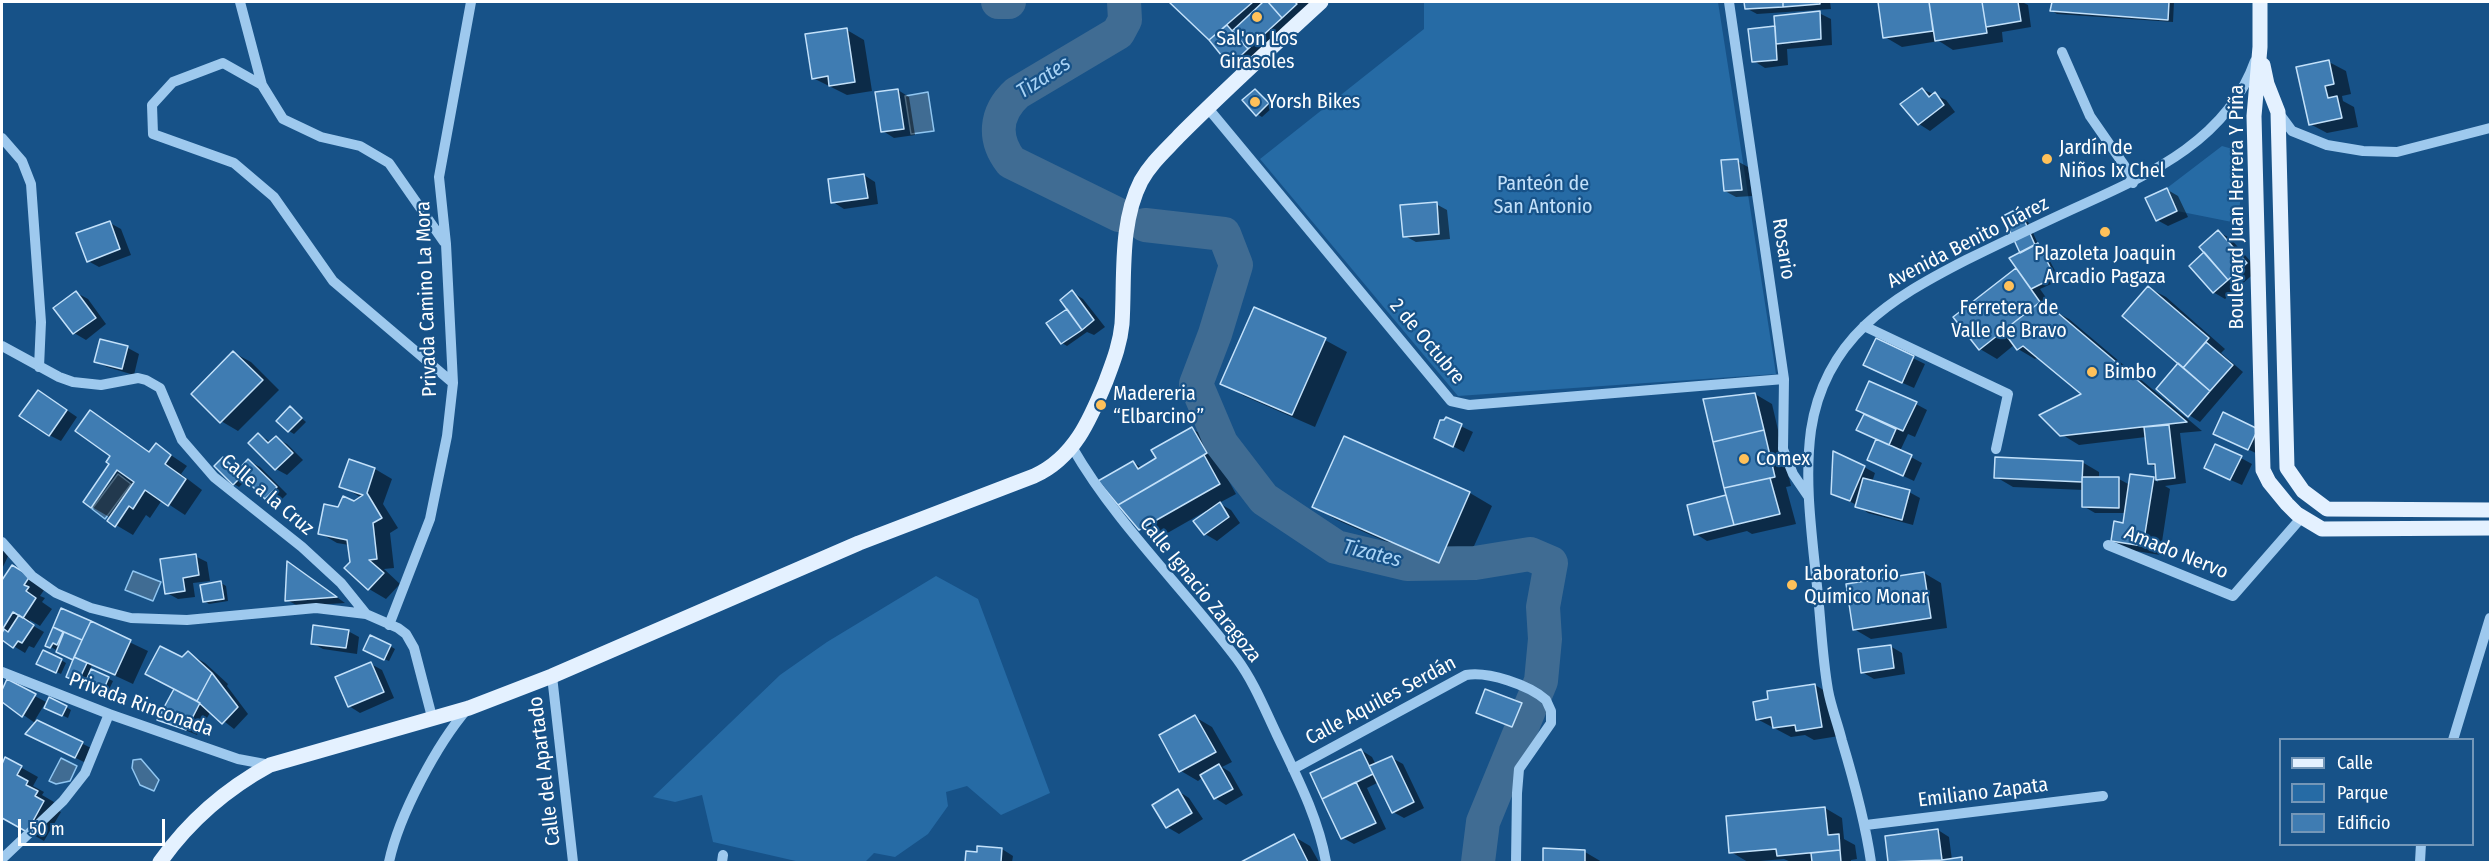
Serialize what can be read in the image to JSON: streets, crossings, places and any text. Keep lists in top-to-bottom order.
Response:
{
  "streets": {
    "main road": ["Boulevard Juan Herrera Y Piña"],
    "street": [
      "Avenida Benito Juárez",
      "Rosario",
      "Privada Camino La Mora",
      "2 de Octubre",
      "Calle a la Cruz",
      "Amado Nervo",
      "Calle Ignacio Zaragoza",
      "Calle Aquiles Serdán",
      "Privada Rinconada",
      "Calle del Apartado",
      "Emiliano Zapata"
    ]
  },
  "crossings": [
    ["Boulevard Juan Herrera Y Piña", "Avenida Benito Juárez"],
    ["Boulevard Juan Herrera Y Piña", "Amado Nervo"],
    ["Avenida Benito Juárez", "Rosario"],
    ["Avenida Benito Juárez", "Emiliano Zapata"],
    ["Rosario", "2 de Octubre"],
    ["Privada Camino La Mora", "Calle a la Cruz"],
    ["Calle Ignacio Zaragoza", "Calle Aquiles Serdán"]
  ],
  "water": ["Tizates"],
  "parks": ["Panteón de San Antonio"],
  "places": [
    "Sal'on Los Girasoles",
    "Yorsh Bikes",
    "Jardín de Niños Ix Chel",
    "Plazoleta Joaquin Arcadio Pagaza",
    "Ferretera de Valle de Bravo",
    "Bimbo",
    "Madereria “Elbarcino”",
    "Comex",
    "Laboratorio Químico Monar"
  ],
  "legend": ["Calle", "Parque", "Edificio"],
  "scale_bar": "50 m"
}
